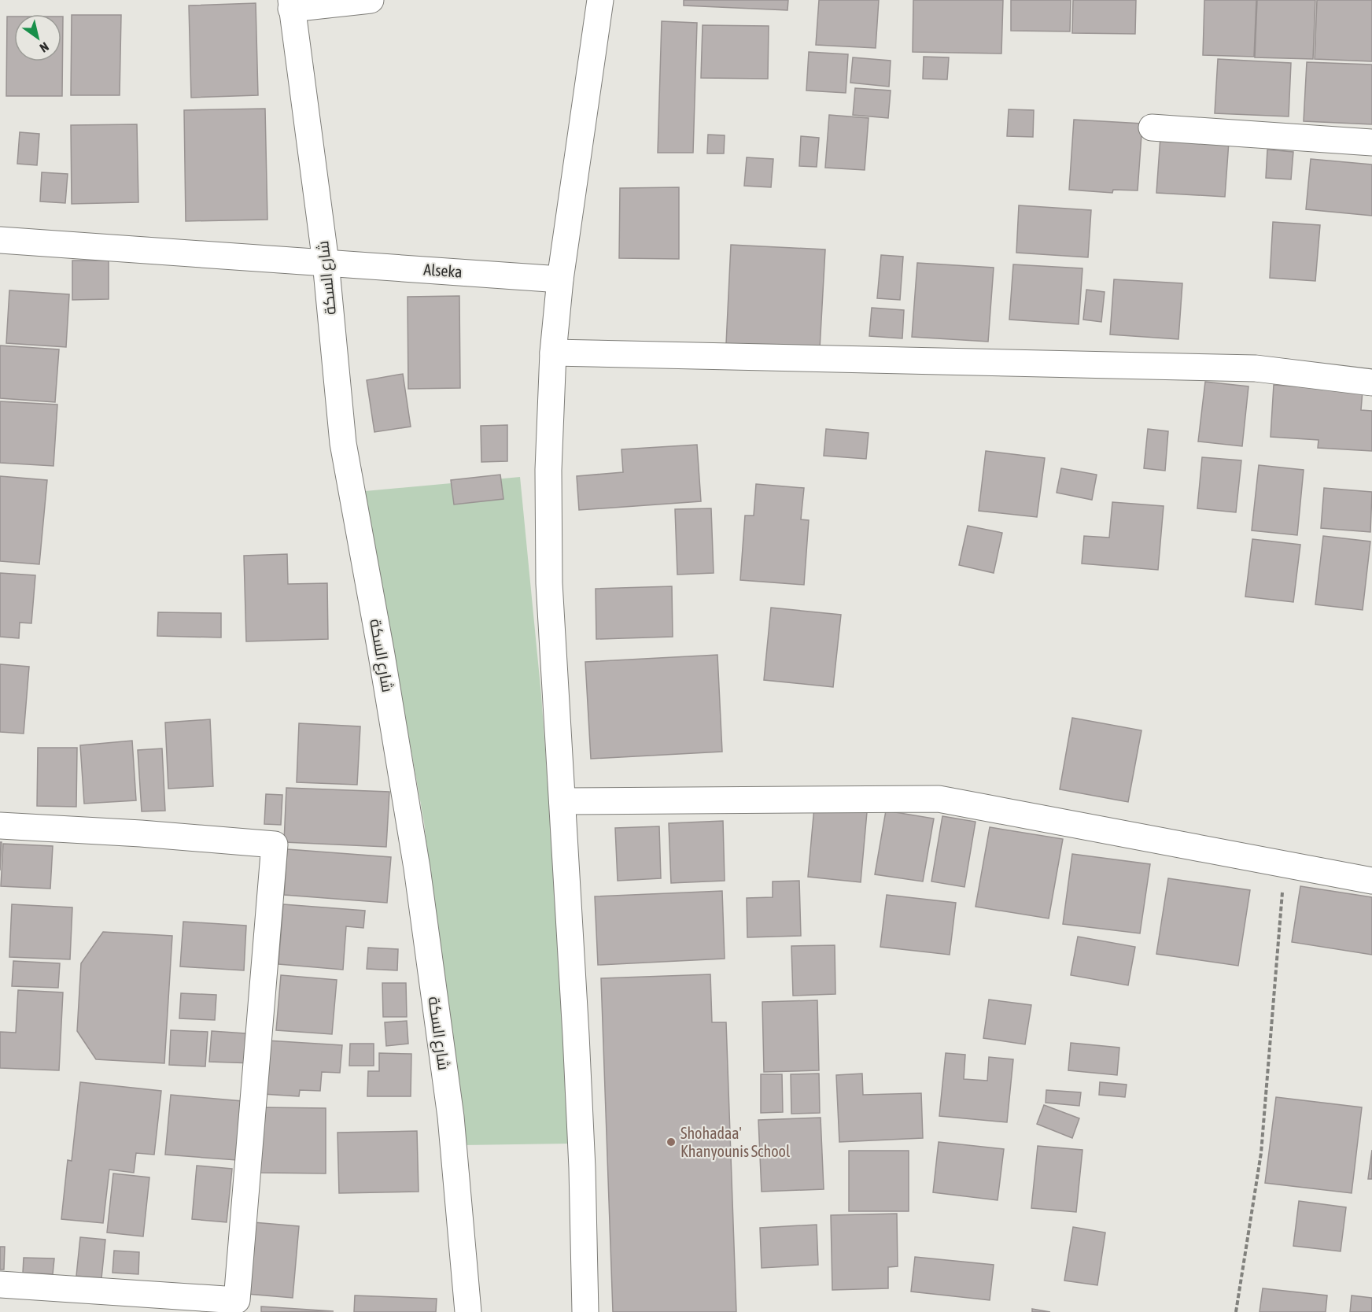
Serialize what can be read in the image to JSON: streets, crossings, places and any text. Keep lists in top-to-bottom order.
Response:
{
  "streets": {
    "street": ["Alseka", "شارع السكة"]
  },
  "crossings": [
    ["Alseka", "شارع السكة"]
  ],
  "places": ["Shohadaa' Khanyounis School"],
  "north": "bottom right"
}
